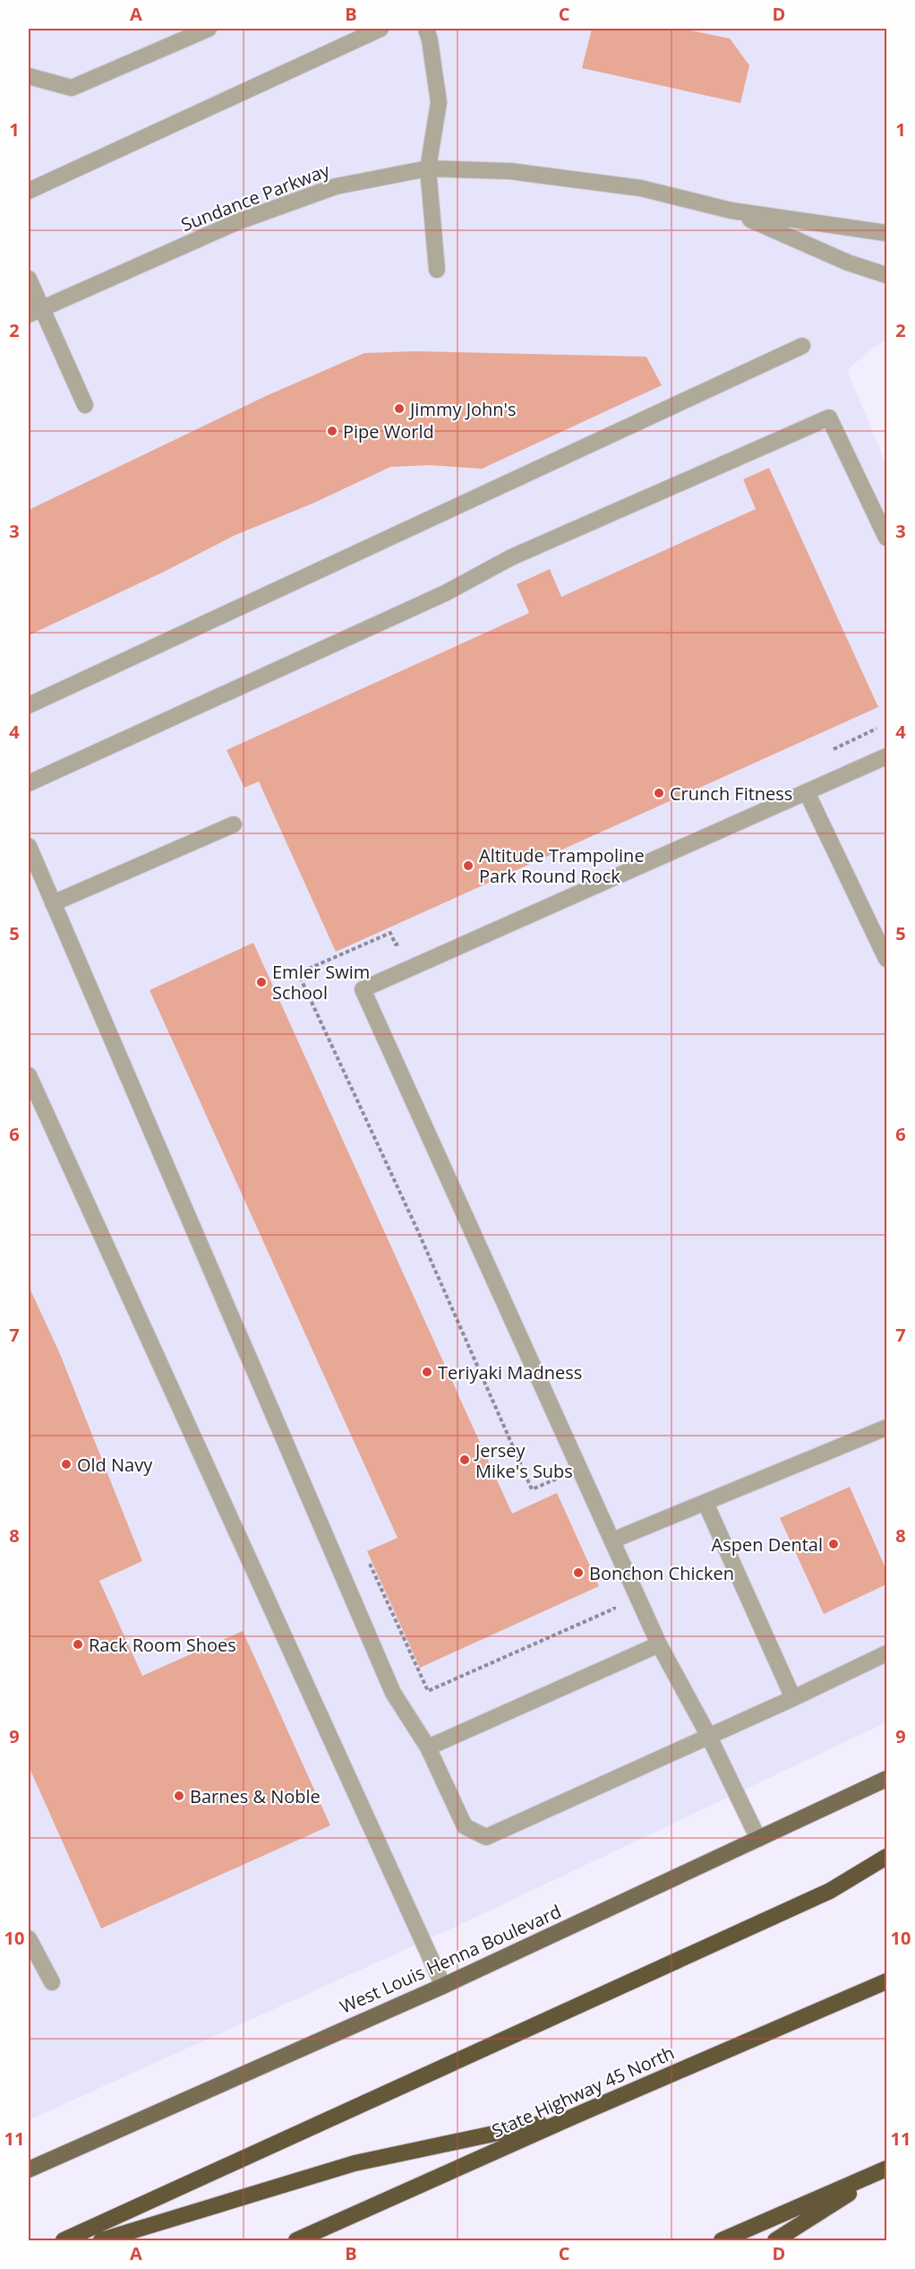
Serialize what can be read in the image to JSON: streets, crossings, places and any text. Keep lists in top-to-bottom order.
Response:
{
  "streets": {
    "highway": ["State Highway 45 North"],
    "main road": ["West Louis Henna Boulevard"],
    "street": ["Sundance Parkway"]
  },
  "places": [
    "Jimmy John's",
    "Pipe World",
    "Crunch Fitness",
    "Altitude Trampoline Park Round Rock",
    "Emler Swim School",
    "Teriyaki Madness",
    "Jersey Mike's Subs",
    "Old Navy",
    "Aspen Dental",
    "Bonchon Chicken",
    "Rack Room Shoes",
    "Barnes & Noble"
  ],
  "grid": {
    "columns": [
      "A",
      "B",
      "C",
      "D"
    ],
    "rows": [
      "1",
      "2",
      "3",
      "4",
      "5",
      "6",
      "7",
      "8",
      "9",
      "10",
      "11"
    ]
  }
}
